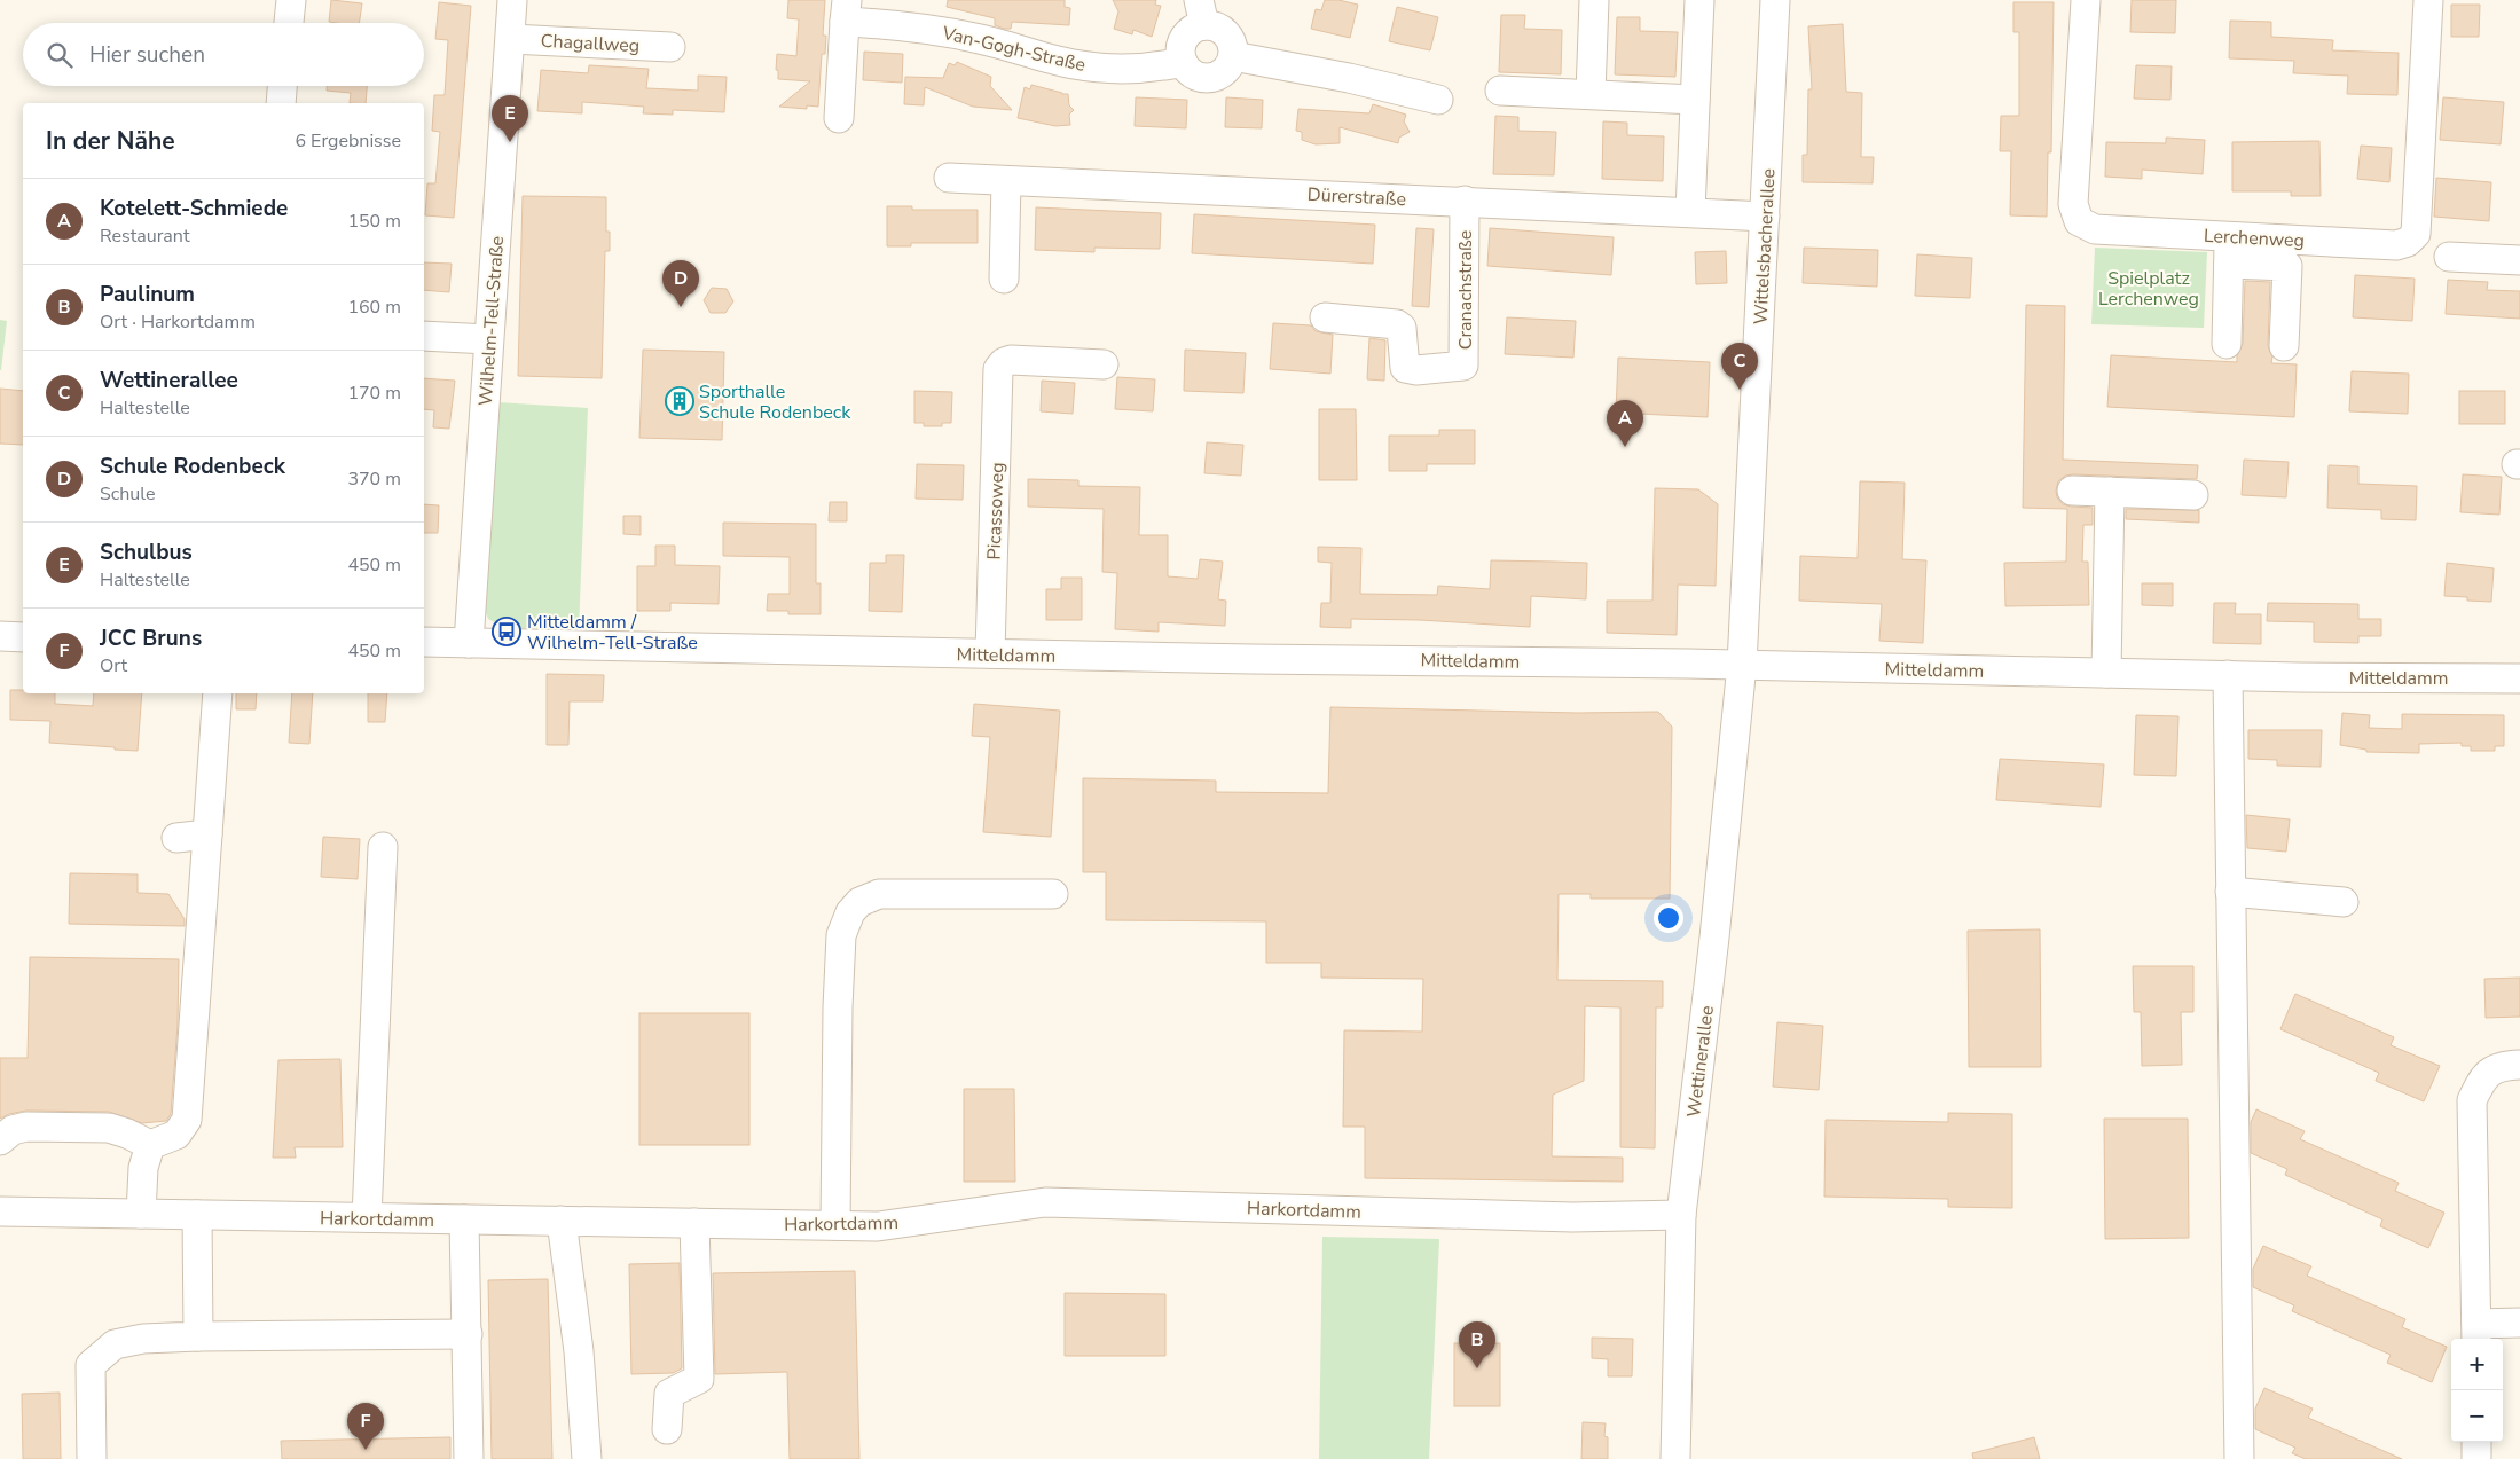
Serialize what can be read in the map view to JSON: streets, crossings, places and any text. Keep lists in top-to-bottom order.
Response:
{
  "streets": {
    "street": [
      "Chagallweg",
      "Van-Gogh-Straße",
      "Dürerstraße",
      "Lerchenweg",
      "Wittelsbacherallee",
      "Cranachstraße",
      "Wilhelm-Tell-Straße",
      "Picassoweg",
      "Mitteldamm",
      "Wettinerallee",
      "Harkortdamm"
    ]
  },
  "crossings": [
    ["Chagallweg", "Wilhelm-Tell-Straße"],
    ["Dürerstraße", "Wittelsbacherallee"],
    ["Dürerstraße", "Cranachstraße"],
    ["Wittelsbacherallee", "Mitteldamm"],
    ["Wittelsbacherallee", "Wettinerallee"],
    ["Wilhelm-Tell-Straße", "Mitteldamm"],
    ["Picassoweg", "Mitteldamm"],
    ["Mitteldamm", "Wettinerallee"],
    ["Wettinerallee", "Harkortdamm"]
  ],
  "parks": ["Spielplatz Lerchenweg"],
  "places": {
    "building": ["Sporthalle Schule Rodenbeck"],
    "bus stop": ["Mitteldamm / Wilhelm-Tell-Straße"]
  },
  "page": {
    "search": "Hier suchen",
    "pins": [
      "E",
      "D",
      "C",
      "A",
      "B",
      "F"
    ],
    "heading": ["In der Nähe", "6 Ergebnisse"],
    "list": [
      {
        "mark": "A",
        "name": "Kotelett-Schmiede",
        "note": "Restaurant",
        "value": "150 m"
      },
      {
        "mark": "B",
        "name": "Paulinum",
        "note": "Ort · Harkortdamm",
        "value": "160 m"
      },
      {
        "mark": "C",
        "name": "Wettinerallee",
        "note": "Haltestelle",
        "value": "170 m"
      },
      {
        "mark": "D",
        "name": "Schule Rodenbeck",
        "note": "Schule",
        "value": "370 m"
      },
      {
        "mark": "E",
        "name": "Schulbus",
        "note": "Haltestelle",
        "value": "450 m"
      },
      {
        "mark": "F",
        "name": "JCC Bruns",
        "note": "Ort",
        "value": "450 m"
      }
    ],
    "map_buttons": ["+", "−"]
  }
}
